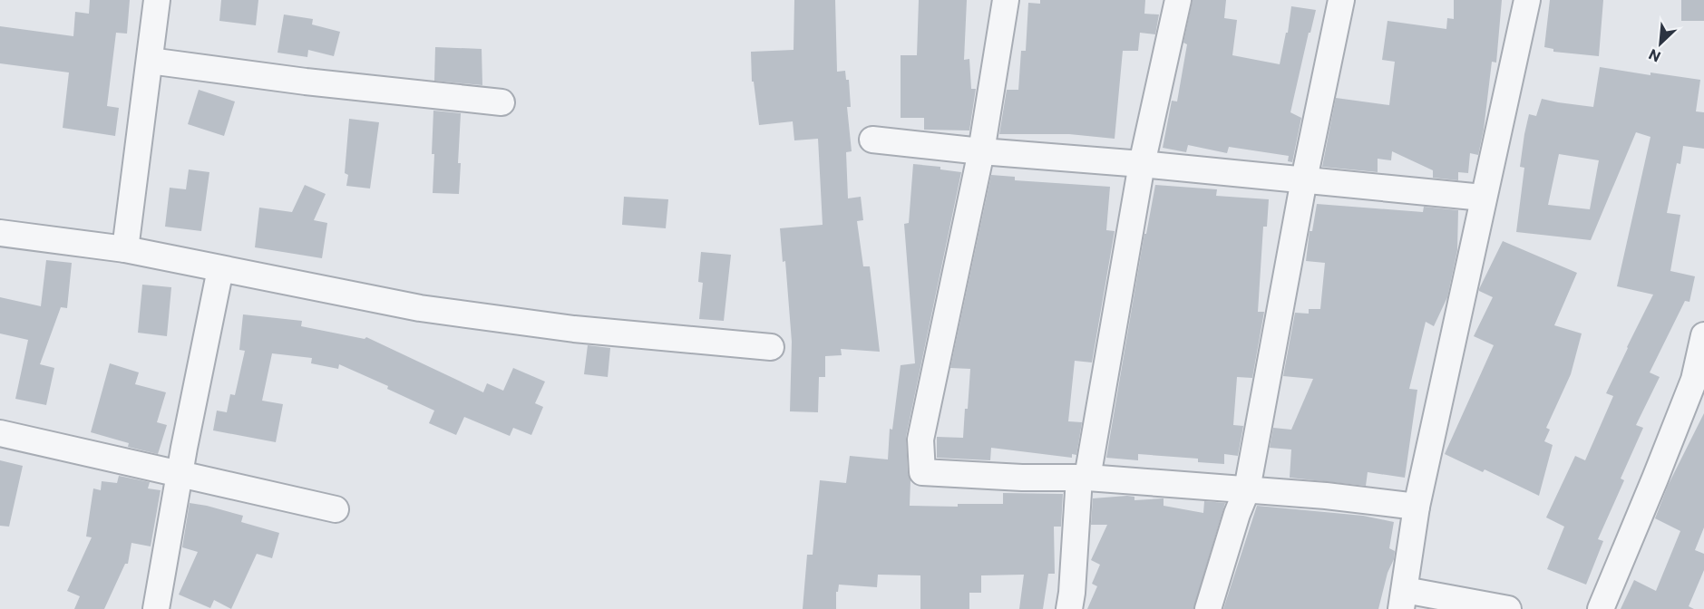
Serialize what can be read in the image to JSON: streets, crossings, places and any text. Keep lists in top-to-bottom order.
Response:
{
  "north": "bottom left"
}
